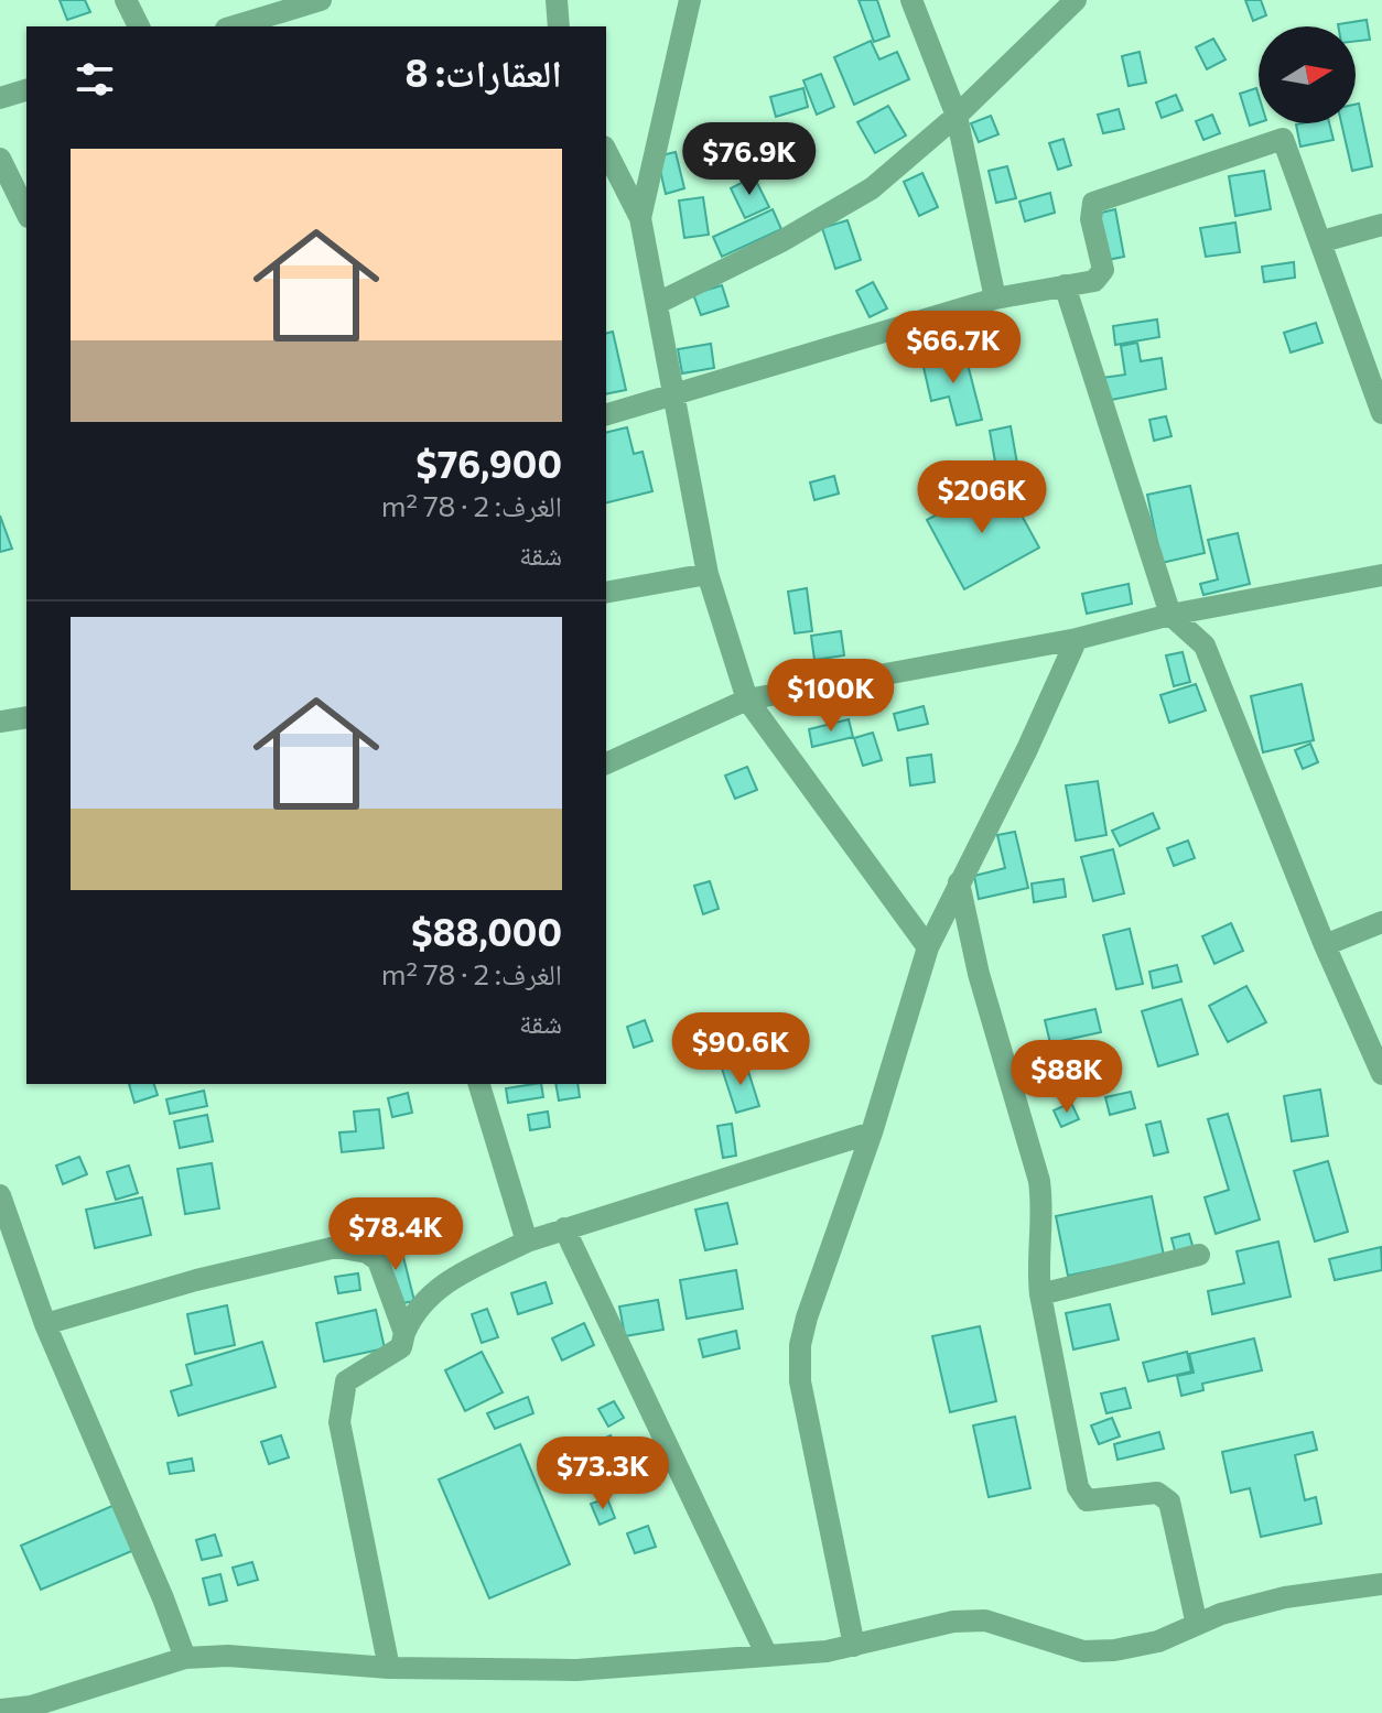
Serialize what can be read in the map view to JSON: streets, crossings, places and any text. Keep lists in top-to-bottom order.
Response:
{
  "north": "right",
  "page": {
    "heading": "العقارات: 8",
    "price": [
      "$76.9K",
      "$66.7K",
      "$206K",
      "$100K",
      "$90.6K",
      "$88K",
      "$78.4K",
      "$73.3K"
    ],
    "list": [
      {
        "name": "$76,900",
        "note": "الغرف: 2 · 78 m² · شقة"
      },
      {
        "name": "$88,000",
        "note": "الغرف: 2 · 78 m² · شقة"
      }
    ]
  }
}
